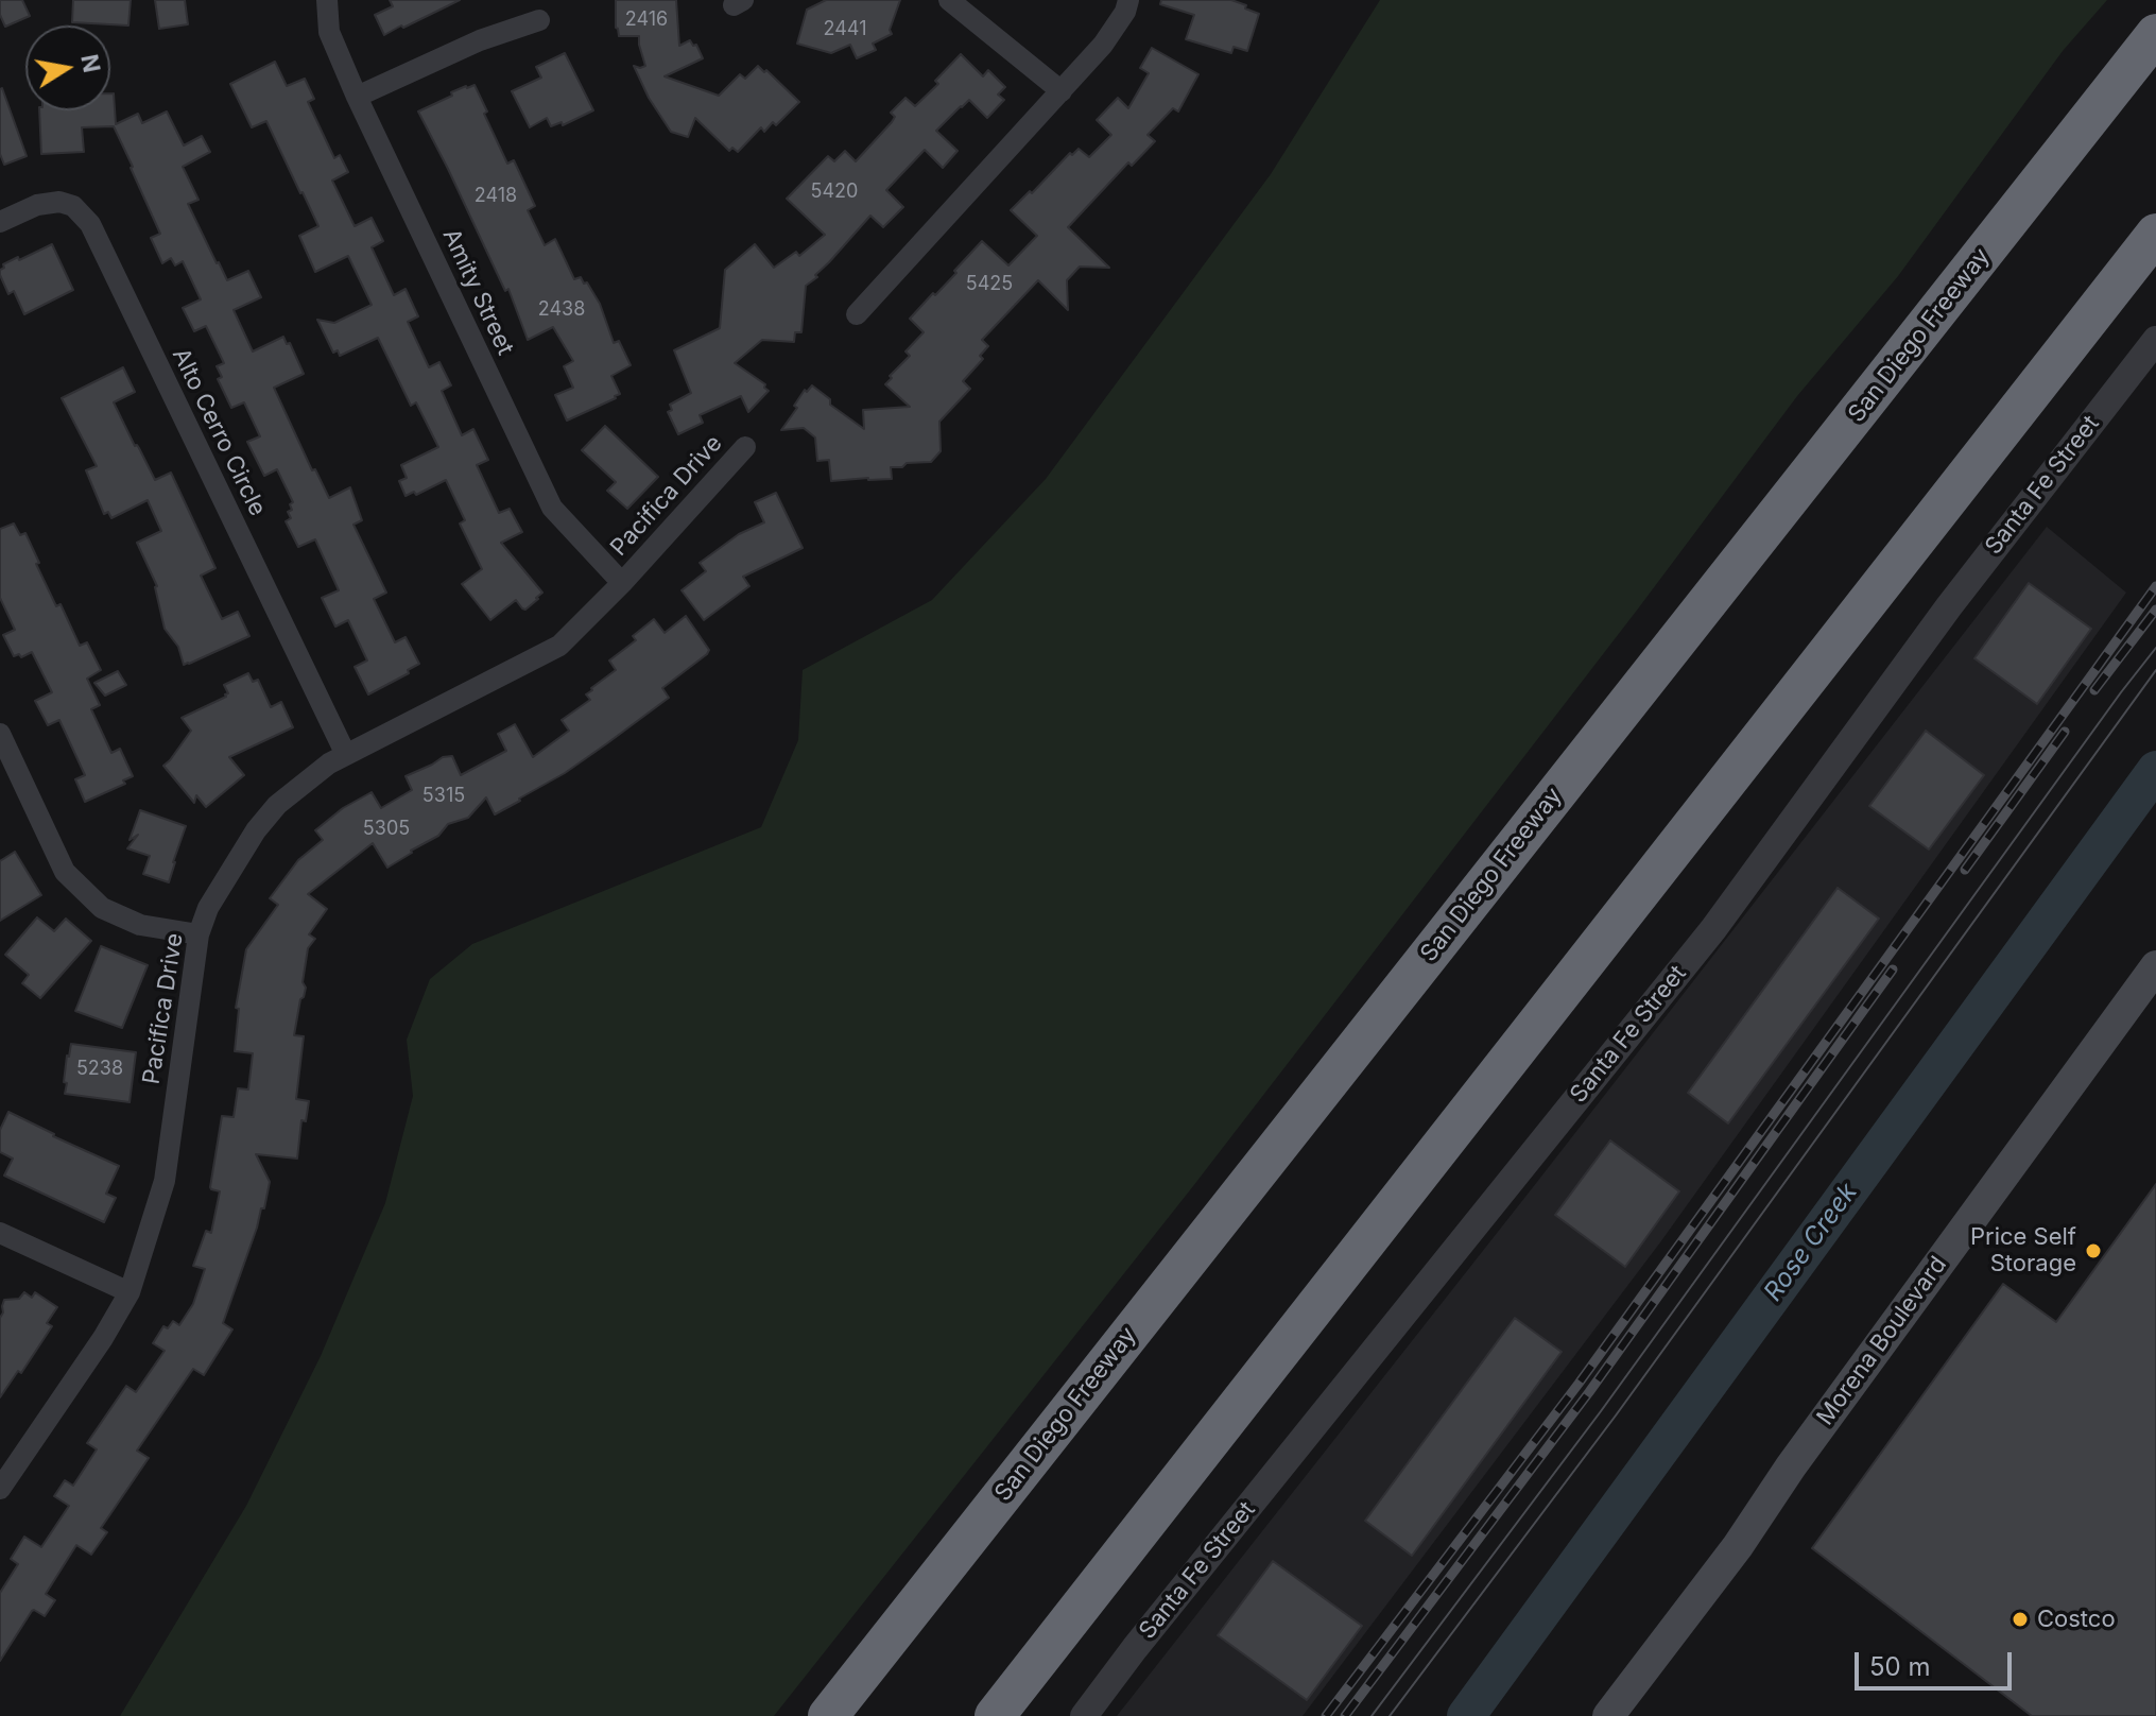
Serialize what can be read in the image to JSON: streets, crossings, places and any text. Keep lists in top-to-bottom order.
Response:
{
  "streets": {
    "highway": ["San Diego Freeway"],
    "main road": ["Morena Boulevard"],
    "street": [
      "Amity Street",
      "Alto Cerro Circle",
      "Santa Fe Street",
      "Pacifica Drive"
    ]
  },
  "crossings": [
    ["Amity Street", "Pacifica Drive"],
    ["Alto Cerro Circle", "Pacifica Drive"]
  ],
  "water": ["Rose Creek"],
  "places": ["Price Self Storage", "Costco"],
  "house_numbers": [
    "2416",
    "2441",
    "5420",
    "2418",
    "5425",
    "2438",
    "5315",
    "5305",
    "5238"
  ],
  "scale_bar": "50 m",
  "north": "right"
}
